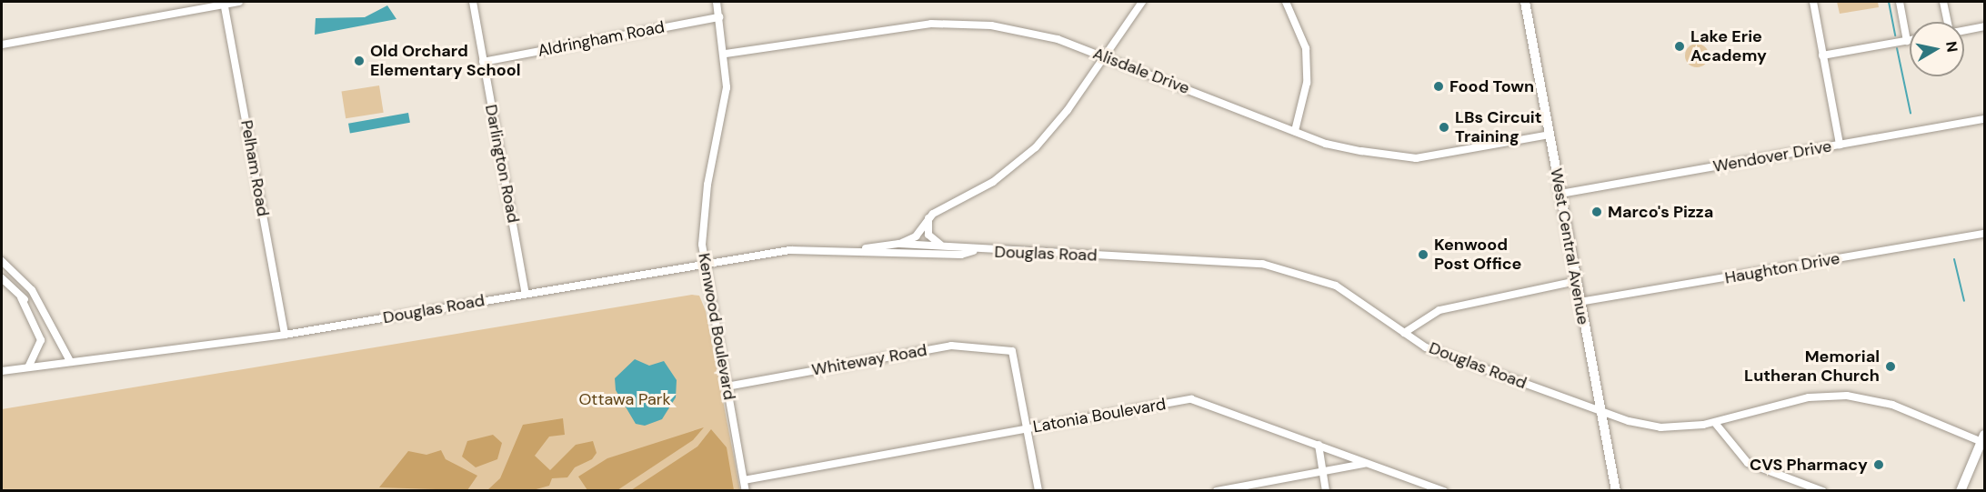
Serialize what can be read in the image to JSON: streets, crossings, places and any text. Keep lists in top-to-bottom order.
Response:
{
  "streets": {
    "main road": ["West Central Avenue"],
    "street": [
      "Aldringham Road",
      "Alisdale Drive",
      "Wendover Drive",
      "Darlington Road",
      "Pelham Road",
      "Douglas Road",
      "Haughton Drive",
      "Kenwood Boulevard",
      "Whiteway Road",
      "Latonia Boulevard"
    ]
  },
  "crossings": [
    ["Aldringham Road", "Darlington Road"],
    ["Aldringham Road", "Kenwood Boulevard"],
    ["Alisdale Drive", "West Central Avenue"],
    ["Alisdale Drive", "Kenwood Boulevard"],
    ["Wendover Drive", "West Central Avenue"],
    ["Darlington Road", "Douglas Road"],
    ["Pelham Road", "Douglas Road"],
    ["West Central Avenue", "Douglas Road"],
    ["West Central Avenue", "Haughton Drive"],
    ["Douglas Road", "Kenwood Boulevard"],
    ["Kenwood Boulevard", "Whiteway Road"],
    ["Kenwood Boulevard", "Latonia Boulevard"],
    ["Whiteway Road", "Latonia Boulevard"]
  ],
  "parks": ["Ottawa Park"],
  "places": [
    "Lake Erie Academy",
    "Old Orchard Elementary School",
    "Food Town",
    "LBs Circuit Training",
    "Marco's Pizza",
    "Kenwood Post Office",
    "Memorial Lutheran Church",
    "CVS Pharmacy"
  ],
  "north": "right"
}
